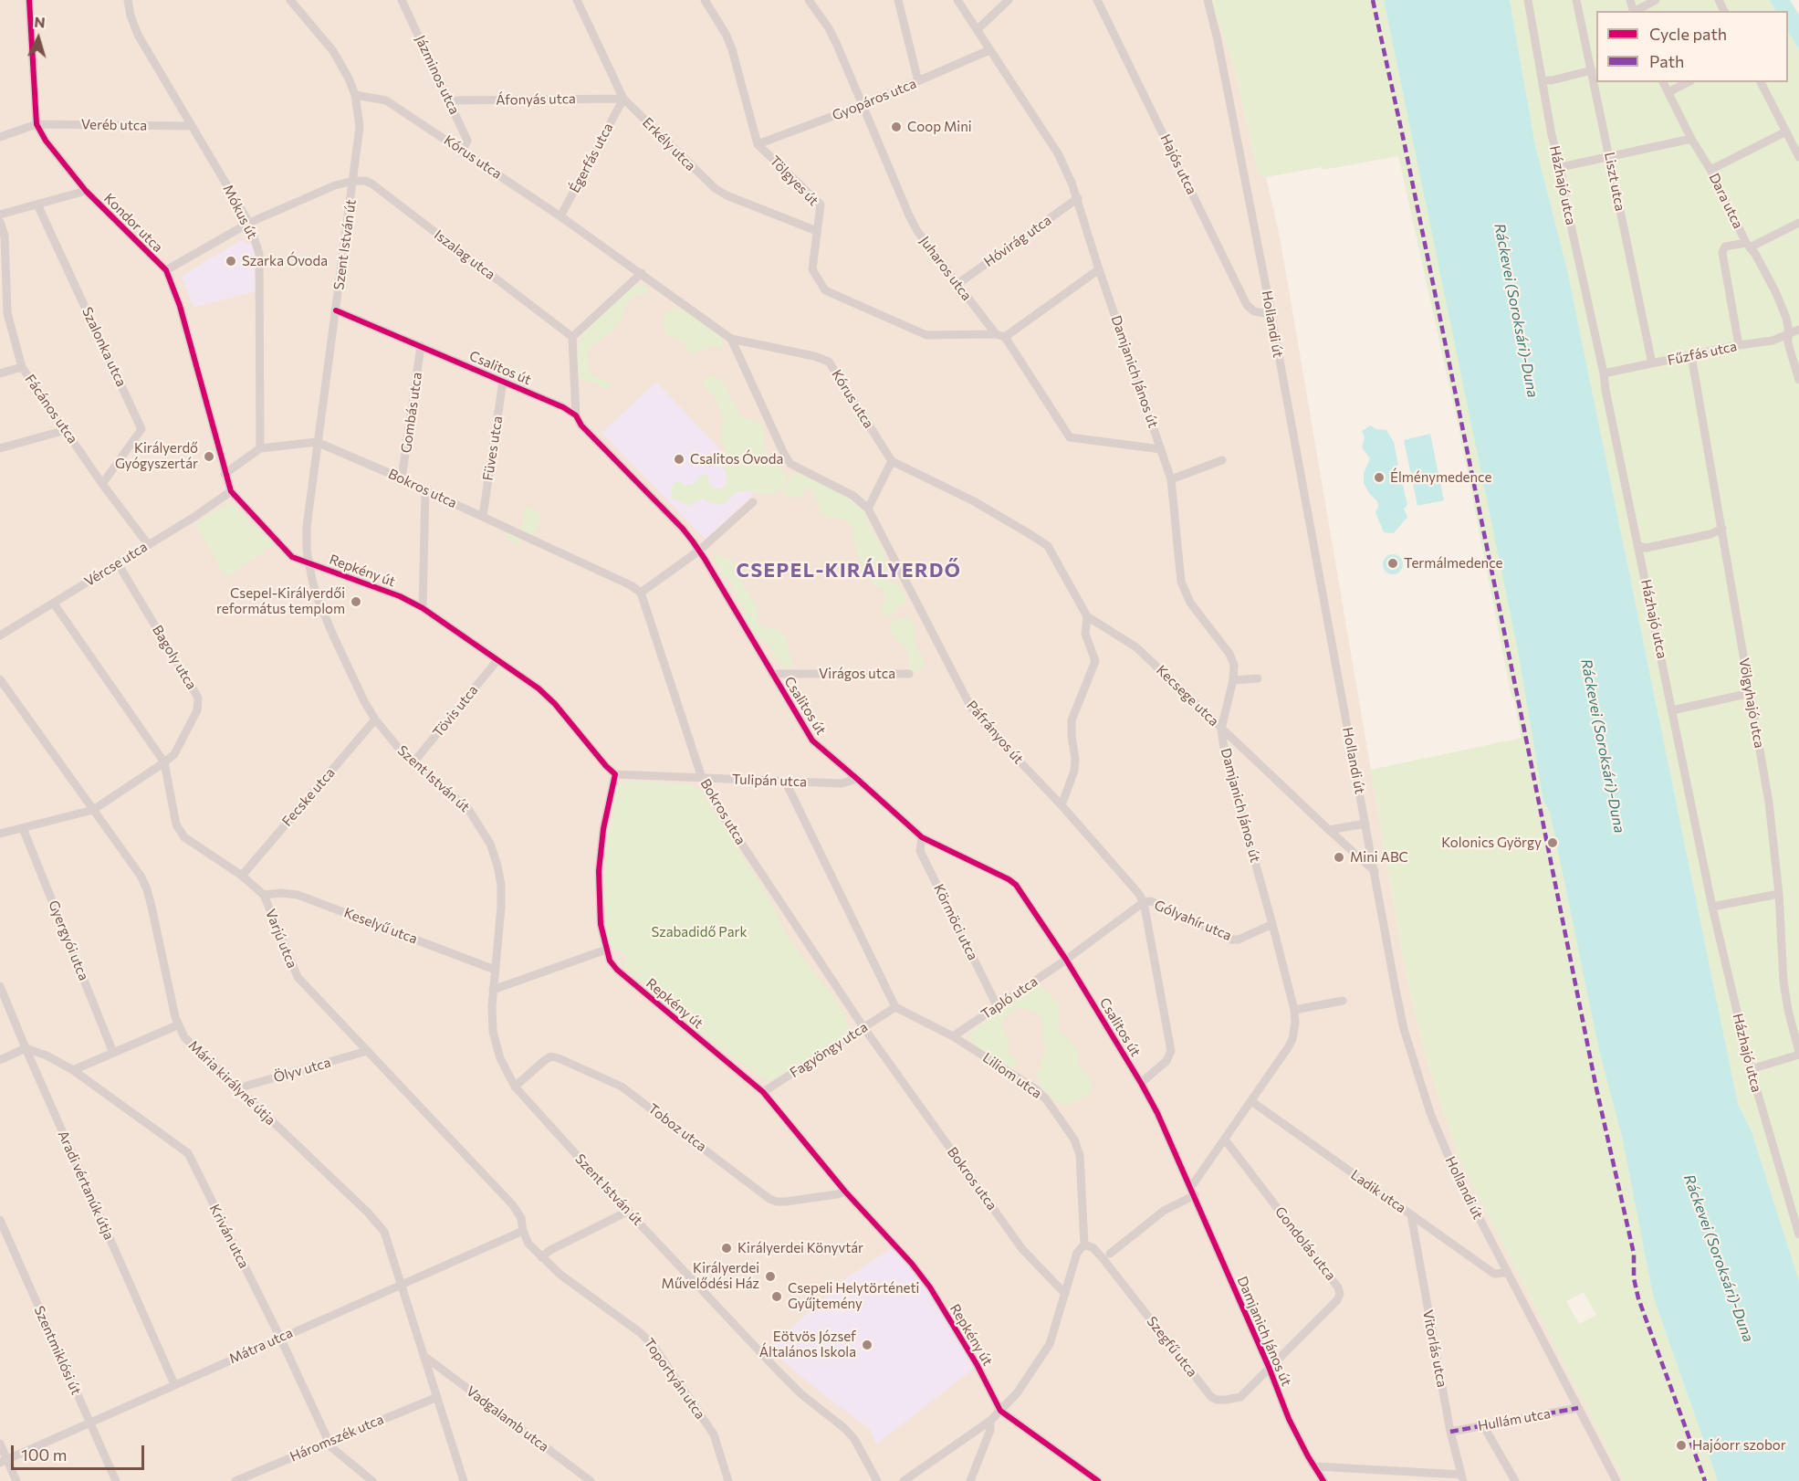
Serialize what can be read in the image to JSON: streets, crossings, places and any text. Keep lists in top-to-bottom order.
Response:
{
  "streets": {
    "street": [
      "Jázminos utca",
      "Áfonyás utca",
      "Gyopáros utca",
      "Veréb utca",
      "Erkély utca",
      "Kórus utca",
      "Égerfás utca",
      "Hajós utca",
      "Tölgyes út",
      "Liszt utca",
      "Házhajó utca",
      "Dara utca",
      "Mókus út",
      "Kondor utca",
      "Hóvirág utca",
      "Szent István út",
      "Iszalag utca",
      "Juharos utca",
      "Hollandi út",
      "Szalonka utca",
      "Fűzfás utca",
      "Csalitos út",
      "Damjanich János út",
      "Fácános utca",
      "Gombás utca",
      "Füves utca",
      "Bokros utca",
      "Vércse utca",
      "Repkény út",
      "Bagoly utca",
      "Virágos utca",
      "Kecsege utca",
      "Völgyhajó utca",
      "Tövis utca",
      "Páfrányos út",
      "Tulipán utca",
      "Fecske utca",
      "Gólyahír utca",
      "Körmöci utca",
      "Keselyű utca",
      "Varjú utca",
      "Gyergyói utca",
      "Tapló utca",
      "Fagyöngy utca",
      "Ölyv utca",
      "Liliom utca",
      "Mária királyné útja",
      "Toboz utca",
      "Aradi vértanúk útja",
      "Ladik utca",
      "Kriván utca",
      "Gondolás utca",
      "Mátra utca",
      "Szegfű utca",
      "Vitorlás utca",
      "Szentmiklósi út",
      "Toportyán utca",
      "Vadgalamb utca",
      "Hullám utca",
      "Háromszék utca"
    ]
  },
  "crossings": [
    ["Jázminos utca", "Áfonyás utca"],
    ["Jázminos utca", "Kórus utca"],
    ["Áfonyás utca", "Erkély utca"],
    ["Áfonyás utca", "Égerfás utca"],
    ["Gyopáros utca", "Tölgyes út"],
    ["Gyopáros utca", "Juharos utca"],
    ["Gyopáros utca", "Damjanich János út"],
    ["Veréb utca", "Mókus út"],
    ["Veréb utca", "Kondor utca"],
    ["Erkély utca", "Égerfás utca"],
    ["Erkély utca", "Tölgyes út"],
    ["Kórus utca", "Égerfás utca"],
    ["Kórus utca", "Szent István út"],
    ["Kórus utca", "Páfrányos út"],
    ["Hajós utca", "Hollandi út"],
    ["Tölgyes út", "Juharos utca"],
    ["Liszt utca", "Fűzfás utca"],
    ["Házhajó utca", "Fűzfás utca"],
    ["Dara utca", "Fűzfás utca"],
    ["Kondor utca", "Szent István út"],
    ["Kondor utca", "Vércse utca"],
    ["Kondor utca", "Repkény út"],
    ["Hóvirág utca", "Juharos utca"],
    ["Hóvirág utca", "Damjanich János út"],
    ["Szent István út", "Iszalag utca"],
    ["Szent István út", "Csalitos út"],
    ["Szent István út", "Bokros utca"],
    ["Szent István út", "Repkény út"],
    ["Szent István út", "Tövis utca"],
    ["Szent István út", "Fecske utca"],
    ["Szent István út", "Keselyű utca"],
    ["Szent István út", "Toboz utca"],
    ["Hollandi út", "Kecsege utca"],
    ["Hollandi út", "Ladik utca"],
    ["Hollandi út", "Hullám utca"],
    ["Szalonka utca", "Fácános utca"],
    ["Fűzfás utca", "Völgyhajó utca"],
    ["Csalitos út", "Damjanich János út"],
    ["Csalitos út", "Gombás utca"],
    ["Csalitos út", "Füves utca"],
    ["Csalitos út", "Virágos utca"],
    ["Csalitos út", "Páfrányos út"],
    ["Csalitos út", "Tulipán utca"],
    ["Csalitos út", "Körmöci utca"],
    ["Csalitos út", "Tapló utca"],
    ["Damjanich János út", "Kecsege utca"],
    ["Damjanich János út", "Gólyahír utca"],
    ["Damjanich János út", "Ladik utca"],
    ["Damjanich János út", "Gondolás utca"],
    ["Damjanich János út", "Szegfű utca"],
    ["Fácános utca", "Vércse utca"],
    ["Gombás utca", "Bokros utca"],
    ["Füves utca", "Bokros utca"],
    ["Bokros utca", "Tulipán utca"],
    ["Bokros utca", "Fagyöngy utca"],
    ["Bokros utca", "Liliom utca"],
    ["Vércse utca", "Bagoly utca"],
    ["Vércse utca", "Varjú utca"],
    ["Repkény út", "Tövis utca"],
    ["Repkény út", "Tulipán utca"],
    ["Repkény út", "Fagyöngy utca"],
    ["Repkény út", "Liliom utca"],
    ["Repkény út", "Toboz utca"],
    ["Bagoly utca", "Varjú utca"],
    ["Bagoly utca", "Gyergyói utca"],
    ["Bagoly utca", "Mária királyné útja"],
    ["Páfrányos út", "Gólyahír utca"],
    ["Páfrányos út", "Tapló utca"],
    ["Fecske utca", "Varjú utca"],
    ["Gólyahír utca", "Tapló utca"],
    ["Körmöci utca", "Tapló utca"],
    ["Keselyű utca", "Varjú utca"],
    ["Varjú utca", "Ölyv utca"],
    ["Varjú utca", "Mátra utca"],
    ["Varjú utca", "Toportyán utca"],
    ["Tapló utca", "Liliom utca"],
    ["Fagyöngy utca", "Liliom utca"],
    ["Ölyv utca", "Mária királyné útja"],
    ["Liliom utca", "Szegfű utca"],
    ["Mária királyné útja", "Mátra utca"],
    ["Mária királyné útja", "Vadgalamb utca"],
    ["Mária királyné útja", "Háromszék utca"],
    ["Aradi vértanúk útja", "Kriván utca"],
    ["Aradi vértanúk útja", "Mátra utca"],
    ["Ladik utca", "Vitorlás utca"],
    ["Kriván utca", "Mátra utca"],
    ["Kriván utca", "Háromszék utca"],
    ["Gondolás utca", "Szegfű utca"],
    ["Mátra utca", "Szentmiklósi út"],
    ["Vitorlás utca", "Hullám utca"]
  ],
  "districts": ["CSEPEL-KIRÁLYERDŐ"],
  "water": ["Ráckevei (Soroksári)-Duna"],
  "parks": ["Szabadidő Park"],
  "places": [
    "Coop Mini",
    "Szarka Óvoda",
    "Királyerdő Gyógyszertár",
    "Csalitos Óvoda",
    "Élménymedence",
    "Termálmedence",
    "Csepel-Királyerdői református templom",
    "Kolonics György",
    "Mini ABC",
    "Királyerdei Könyvtár",
    "Királyerdei Művelődési Ház",
    "Csepeli Helytörténeti Gyűjtemény",
    "Eötvös József Általános Iskola",
    "Hajóorr szobor"
  ],
  "legend": ["Cycle path", "Path"],
  "scale_bar": "100 m",
  "north": "top"
}
